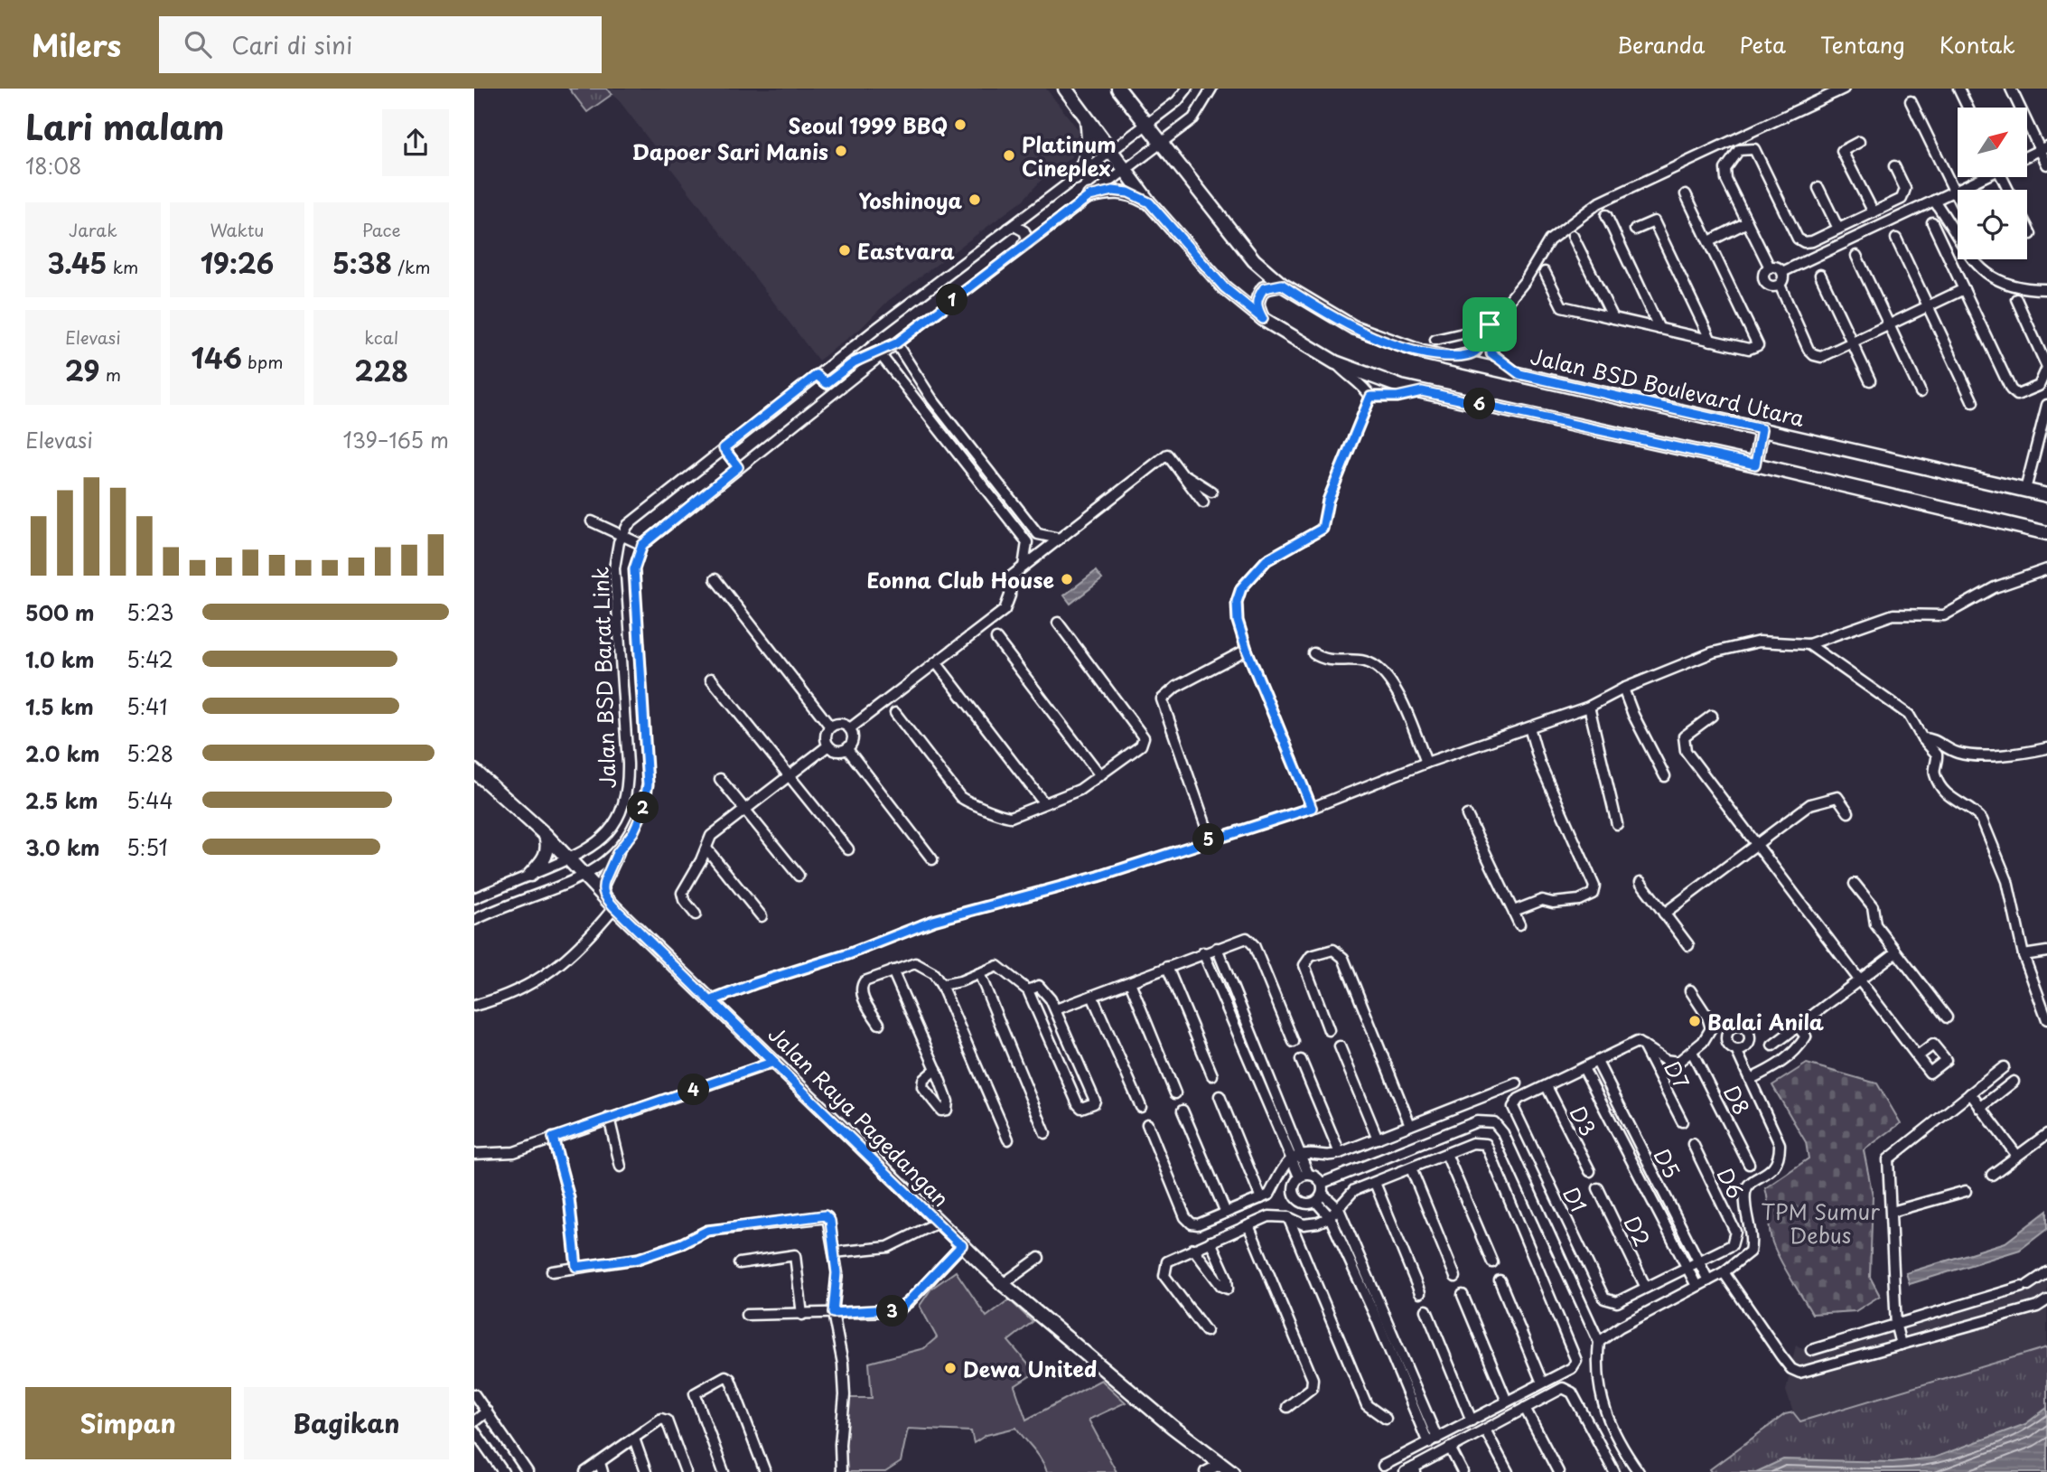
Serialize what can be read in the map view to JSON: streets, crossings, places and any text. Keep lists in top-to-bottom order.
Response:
{
  "streets": {
    "main road": ["Jalan BSD Boulevard Utara", "Jalan Raya Pagedangan"],
    "street": [
      "Jalan BSD Barat Link",
      "D7",
      "D8",
      "D3",
      "D5",
      "D6",
      "D1",
      "D2"
    ]
  },
  "crossings": [
    ["Jalan BSD Boulevard Utara", "Jalan BSD Barat Link"],
    ["Jalan BSD Barat Link", "Jalan Raya Pagedangan"],
    ["D3", "D1"],
    ["D5", "D6"],
    ["D1", "D2"]
  ],
  "parks": ["TPM Sumur Debus"],
  "places": [
    "Seoul 1999 BBQ",
    "Dapoer Sari Manis",
    "Platinum Cineplex",
    "Yoshinoya",
    "Eastvara",
    "Eonna Club House",
    "Balai Anila",
    "Dewa United"
  ],
  "north": "top right",
  "page": {
    "header": "Milers",
    "search": "Cari di sini",
    "nav": [
      "Beranda",
      "Peta",
      "Tentang",
      "Kontak"
    ],
    "heading": ["Lari malam", "18:08"],
    "stats": [
      ["Jarak", "3.45 km"],
      ["Waktu", "19:26"],
      ["Pace", "5:38 /km"],
      ["Elevasi", "29 m"],
      ["146 bpm"],
      ["kcal", "228"]
    ],
    "pins": [
      "1",
      "6",
      "2",
      "5",
      "4",
      "3"
    ],
    "chart": ["Elevasi", "139–165 m"],
    "list": [
      {
        "name": "500 m",
        "note": "5:23"
      },
      {
        "name": "1.0 km",
        "note": "5:42"
      },
      {
        "name": "1.5 km",
        "note": "5:41"
      },
      {
        "name": "2.0 km",
        "note": "5:28"
      },
      {
        "name": "2.5 km",
        "note": "5:44"
      },
      {
        "name": "3.0 km",
        "note": "5:51"
      }
    ],
    "buttons": ["Simpan", "Bagikan"]
  }
}
